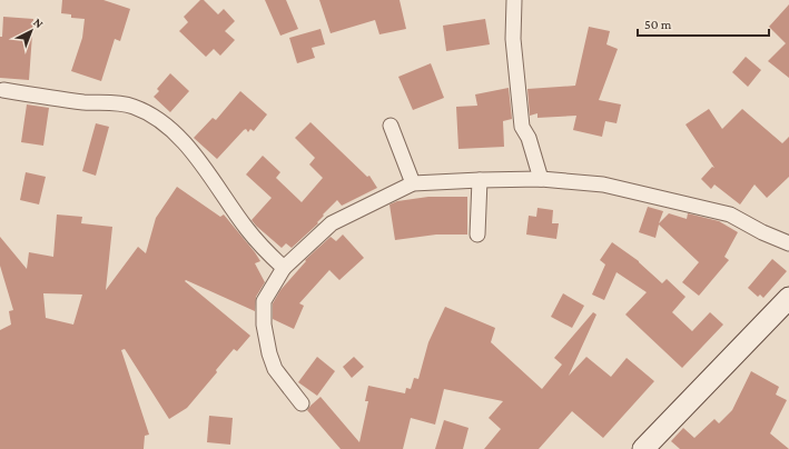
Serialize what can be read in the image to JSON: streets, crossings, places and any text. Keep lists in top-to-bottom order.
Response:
{
  "scale_bar": "50 m",
  "north": "top right"
}
